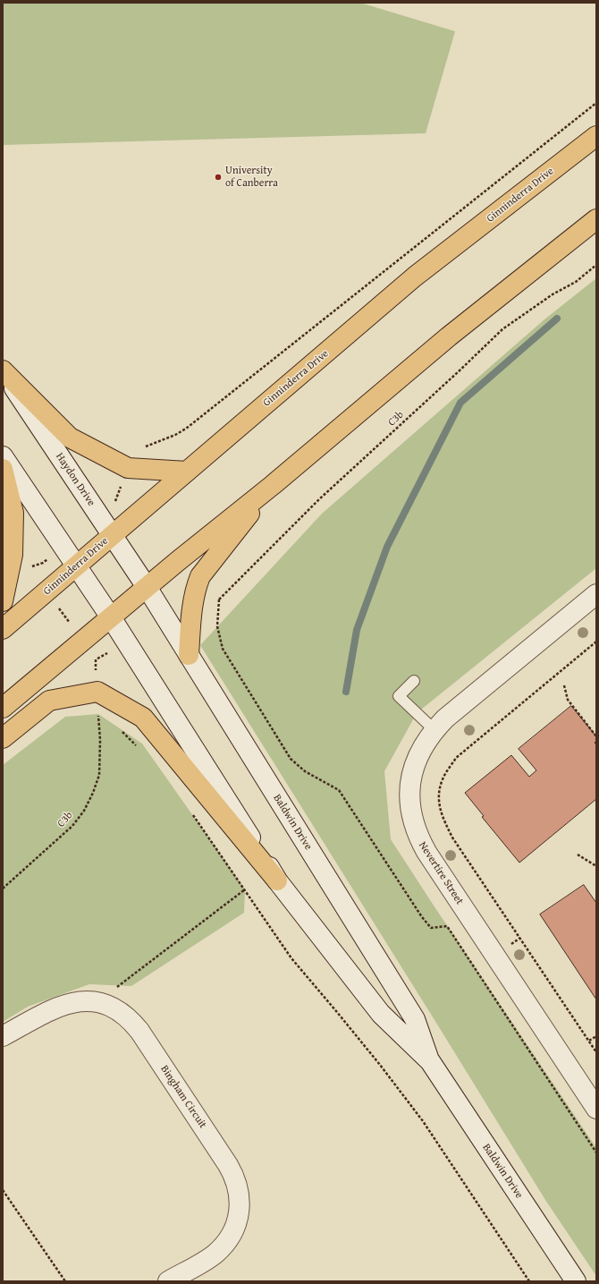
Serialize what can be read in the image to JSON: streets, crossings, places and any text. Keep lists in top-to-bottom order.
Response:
{
  "streets": {
    "main road": [
      "Ginninderra Drive",
      "Haydon Drive",
      "Baldwin Drive",
      "Nevertire Street",
      "Bingham Circuit"
    ],
    "path": ["C3b"]
  },
  "crossings": [
    ["Ginninderra Drive", "Haydon Drive"],
    ["Haydon Drive", "Baldwin Drive"]
  ],
  "places": ["University of Canberra"]
}
